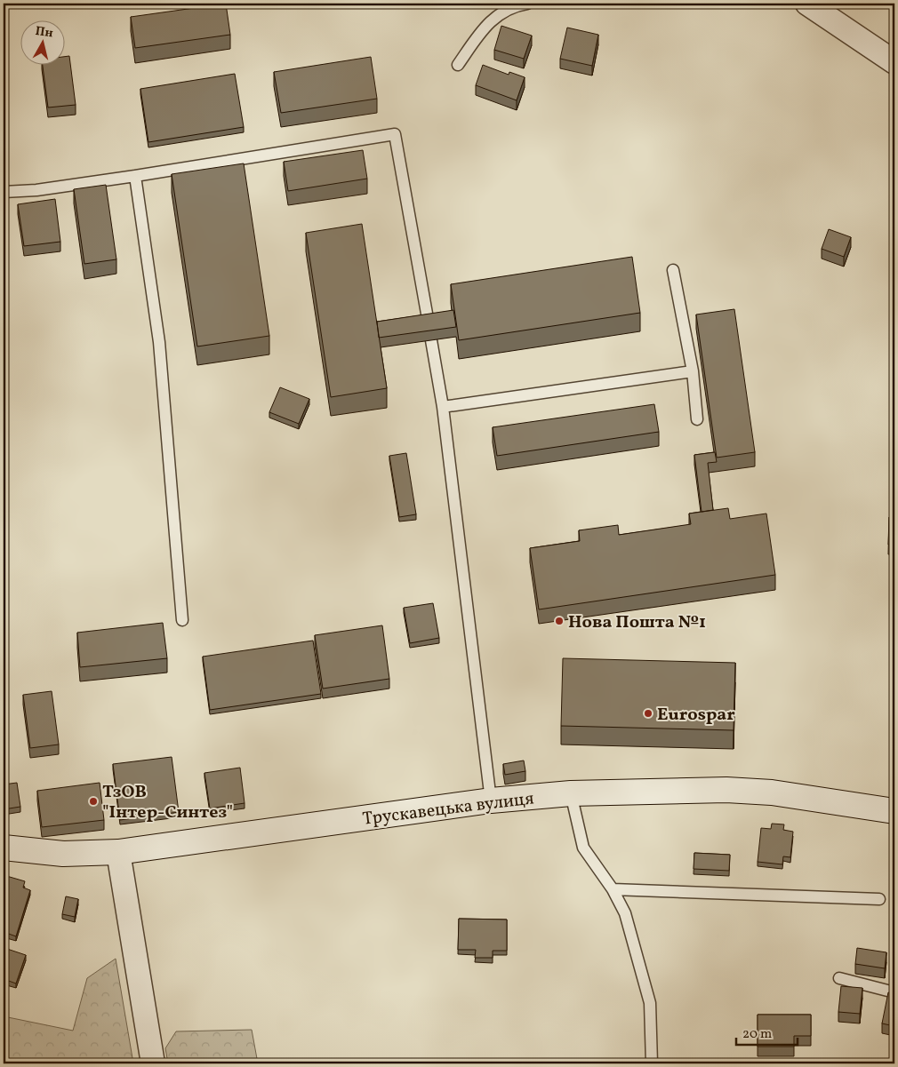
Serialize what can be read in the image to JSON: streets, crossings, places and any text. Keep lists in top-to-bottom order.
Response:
{
  "streets": {
    "main road": ["Трускавецька вулиця"]
  },
  "places": ["Нова Пошта №1", "Eurospar", "ТзОВ \"Інтер-Синтез\""],
  "scale_bar": "20 m",
  "north": "top"
}
